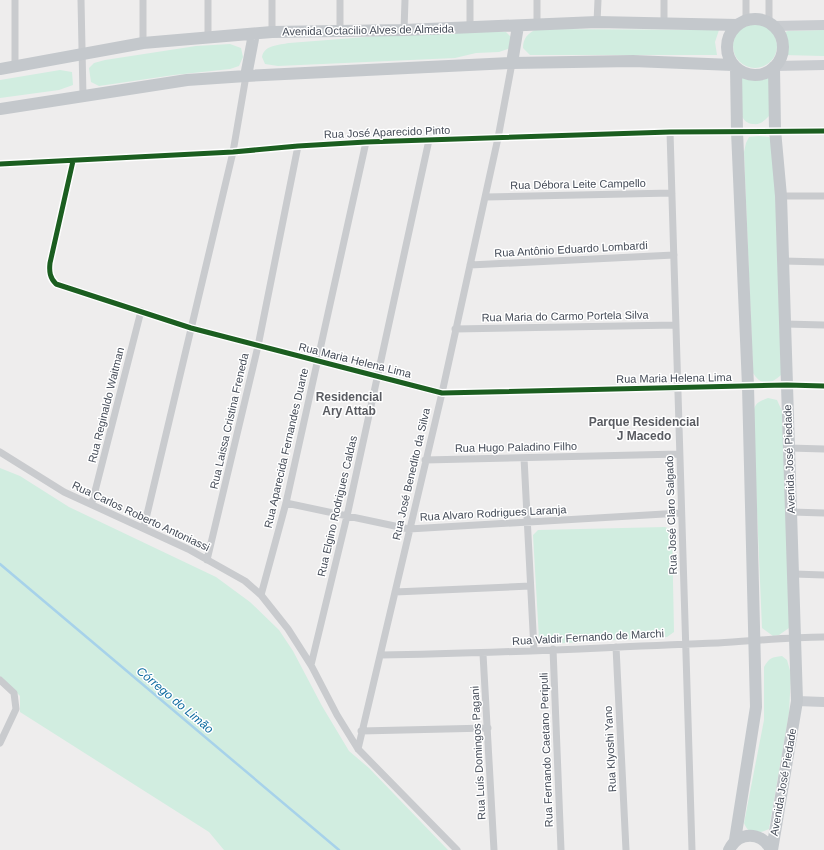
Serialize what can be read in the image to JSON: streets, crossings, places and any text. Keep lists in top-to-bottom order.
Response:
{
  "streets": {
    "main road": ["Avenida Octacilio Alves de Almeida", "Avenida José Piedade"],
    "street": [
      "Rua José Aparecido Pinto",
      "Rua Débora Leite Campello",
      "Rua Antônio Eduardo Lombardi",
      "Rua Maria do Carmo Portela Silva",
      "Rua Maria Helena Lima",
      "Rua Reginaldo Waitman",
      "Rua Laissa Cristina Freneda",
      "Rua Hugo Paladino Filho",
      "Rua Aparecida Fernandes Duarte",
      "Rua José Benedito da Silva",
      "Rua Elgino Rodrigues Caldas",
      "Rua Alvaro Rodrigues Laranja",
      "Rua José Claro Salgado",
      "Rua Carlos Roberto Antoniassi",
      "Rua Valdir Fernando de Marchi",
      "Rua Klyoshi Yano",
      "Rua Fernando Caetano Peripuli",
      "Rua Luís Domingos Pagani"
    ]
  },
  "crossings": [
    ["Avenida Octacilio Alves de Almeida", "Avenida José Piedade"],
    ["Rua José Aparecido Pinto", "Rua Maria Helena Lima"],
    ["Rua José Aparecido Pinto", "Rua Laissa Cristina Freneda"],
    ["Rua José Aparecido Pinto", "Rua Aparecida Fernandes Duarte"],
    ["Rua José Aparecido Pinto", "Avenida José Piedade"],
    ["Rua José Aparecido Pinto", "Rua José Benedito da Silva"],
    ["Rua José Aparecido Pinto", "Rua Elgino Rodrigues Caldas"],
    ["Rua José Aparecido Pinto", "Rua José Claro Salgado"],
    ["Rua Débora Leite Campello", "Rua José Benedito da Silva"],
    ["Rua Débora Leite Campello", "Rua José Claro Salgado"],
    ["Rua Antônio Eduardo Lombardi", "Rua José Benedito da Silva"],
    ["Rua Antônio Eduardo Lombardi", "Rua José Claro Salgado"],
    ["Rua Maria do Carmo Portela Silva", "Rua José Benedito da Silva"],
    ["Rua Maria do Carmo Portela Silva", "Rua José Claro Salgado"],
    ["Rua Maria Helena Lima", "Rua Reginaldo Waitman"],
    ["Rua Maria Helena Lima", "Rua Laissa Cristina Freneda"],
    ["Rua Maria Helena Lima", "Rua Aparecida Fernandes Duarte"],
    ["Rua Maria Helena Lima", "Avenida José Piedade"],
    ["Rua Maria Helena Lima", "Rua José Benedito da Silva"],
    ["Rua Maria Helena Lima", "Rua Elgino Rodrigues Caldas"],
    ["Rua Maria Helena Lima", "Rua José Claro Salgado"],
    ["Rua Reginaldo Waitman", "Rua Carlos Roberto Antoniassi"],
    ["Rua Laissa Cristina Freneda", "Rua Carlos Roberto Antoniassi"],
    ["Rua Hugo Paladino Filho", "Rua José Benedito da Silva"],
    ["Rua Hugo Paladino Filho", "Rua José Claro Salgado"],
    ["Rua Aparecida Fernandes Duarte", "Rua Alvaro Rodrigues Laranja"],
    ["Rua Aparecida Fernandes Duarte", "Rua Carlos Roberto Antoniassi"],
    ["Avenida José Piedade", "Rua Valdir Fernando de Marchi"],
    ["Rua José Benedito da Silva", "Rua Alvaro Rodrigues Laranja"],
    ["Rua José Benedito da Silva", "Rua Carlos Roberto Antoniassi"],
    ["Rua José Benedito da Silva", "Rua Valdir Fernando de Marchi"],
    ["Rua Elgino Rodrigues Caldas", "Rua Alvaro Rodrigues Laranja"],
    ["Rua Elgino Rodrigues Caldas", "Rua Carlos Roberto Antoniassi"],
    ["Rua Alvaro Rodrigues Laranja", "Rua José Claro Salgado"],
    ["Rua José Claro Salgado", "Rua Valdir Fernando de Marchi"],
    ["Rua Valdir Fernando de Marchi", "Rua Klyoshi Yano"],
    ["Rua Valdir Fernando de Marchi", "Rua Fernando Caetano Peripuli"],
    ["Rua Valdir Fernando de Marchi", "Rua Luís Domingos Pagani"]
  ],
  "districts": ["Residencial Ary Attab", "Parque Residencial J Macedo"],
  "water": ["Córrego do Limão"]
}
